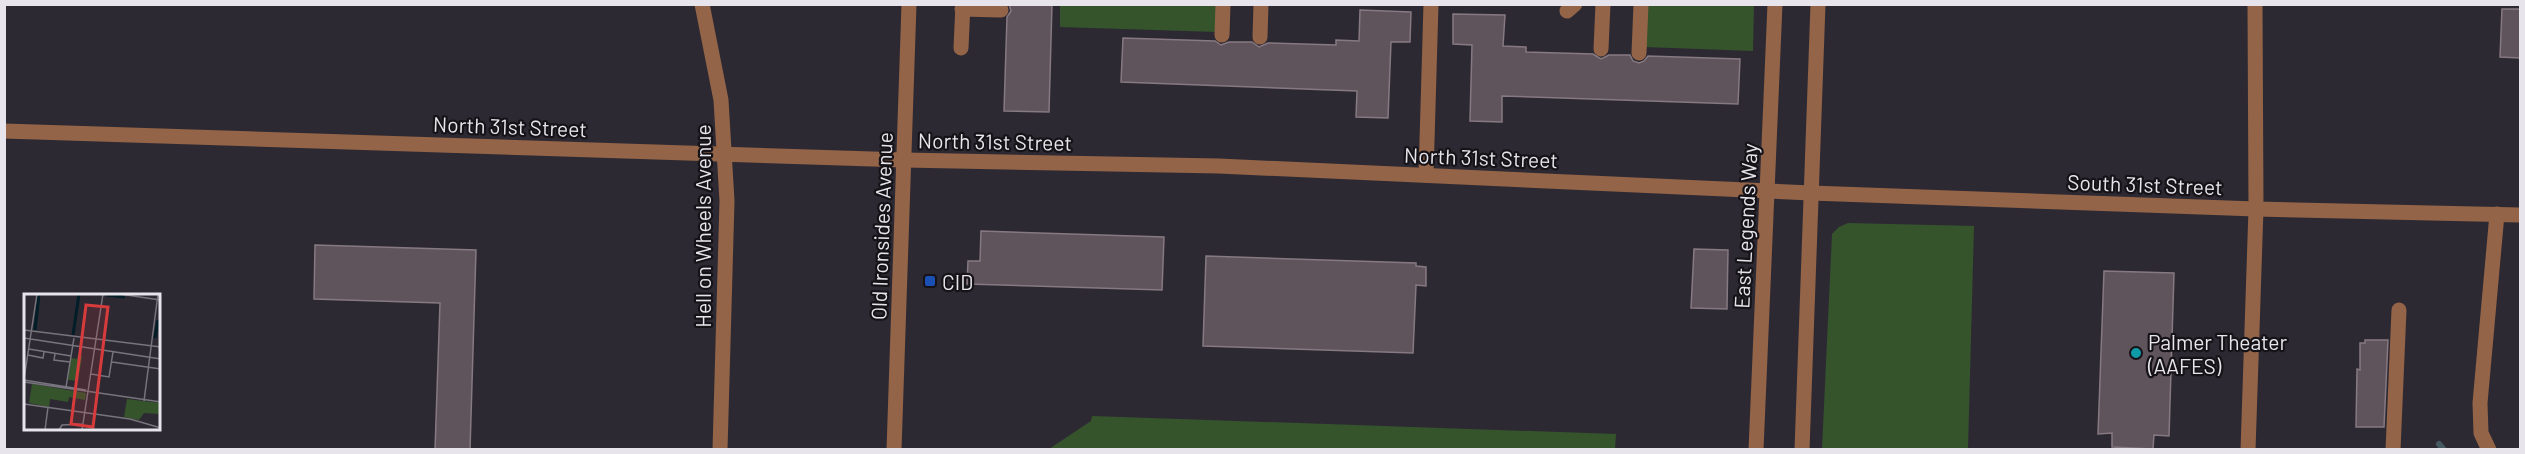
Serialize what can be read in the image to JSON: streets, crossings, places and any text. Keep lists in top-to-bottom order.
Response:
{
  "streets": {
    "street": [
      "North 31st Street",
      "South 31st Street",
      "Hell on Wheels Avenue",
      "Old Ironsides Avenue",
      "East Legends Way"
    ]
  },
  "crossings": [
    ["North 31st Street", "South 31st Street"],
    ["North 31st Street", "Hell on Wheels Avenue"],
    ["North 31st Street", "Old Ironsides Avenue"],
    ["North 31st Street", "East Legends Way"],
    ["South 31st Street", "East Legends Way"]
  ],
  "places": {
    "transit": ["CID"],
    "other": ["Palmer Theater (AAFES)"]
  }
}
